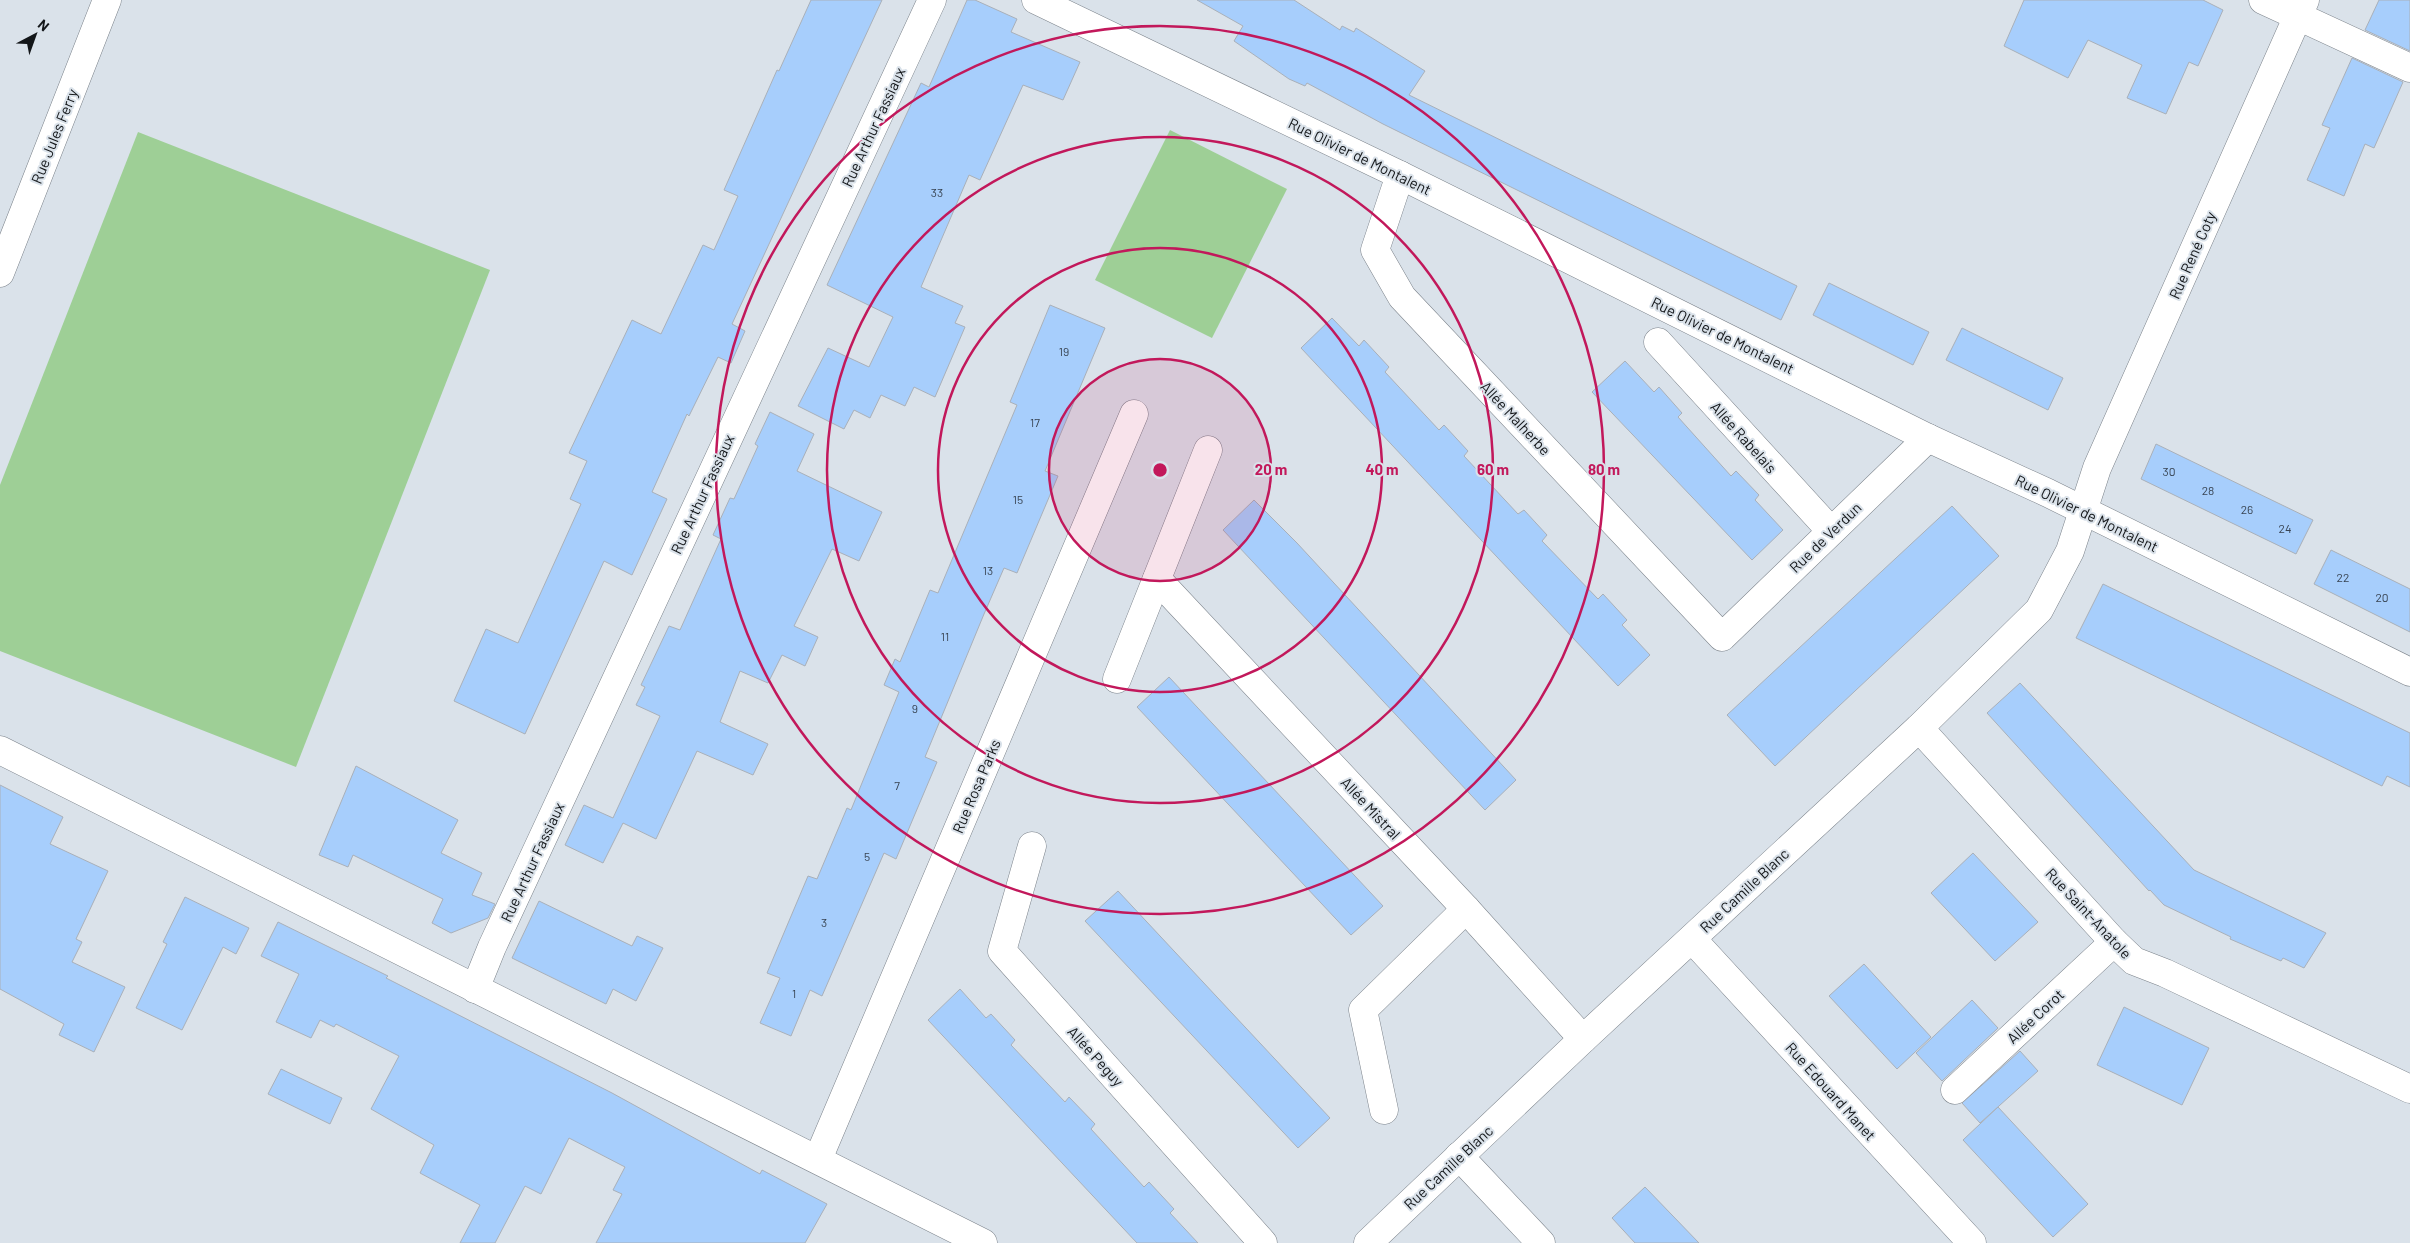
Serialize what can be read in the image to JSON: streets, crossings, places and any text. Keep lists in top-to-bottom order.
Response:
{
  "streets": {
    "street": [
      "Rue Arthur Fassiaux",
      "Rue Jules Ferry",
      "Rue Olivier de Montalent",
      "Rue René Coty",
      "Allée Malherbe",
      "Allée Rabelais",
      "Rue de Verdun",
      "Rue Rosa Parks",
      "Allée Mistral",
      "Rue Camille Blanc",
      "Rue Saint-Anatole",
      "Allée Corot",
      "Allée Peguy",
      "Rue Edouard Manet"
    ]
  },
  "crossings": [
    ["Rue Olivier de Montalent", "Rue René Coty"],
    ["Rue Olivier de Montalent", "Allée Malherbe"],
    ["Rue Olivier de Montalent", "Rue de Verdun"],
    ["Rue Olivier de Montalent", "Rue Camille Blanc"],
    ["Rue René Coty", "Rue Camille Blanc"],
    ["Allée Malherbe", "Rue de Verdun"],
    ["Allée Rabelais", "Rue de Verdun"],
    ["Allée Mistral", "Rue Camille Blanc"],
    ["Rue Camille Blanc", "Rue Saint-Anatole"],
    ["Rue Camille Blanc", "Rue Edouard Manet"],
    ["Rue Saint-Anatole", "Allée Corot"]
  ],
  "house_numbers": [
    "33",
    "19",
    "17",
    "30",
    "28",
    "15",
    "26",
    "24",
    "13",
    "22",
    "20",
    "11",
    "9",
    "7",
    "5",
    "3",
    "1"
  ],
  "north": "top right",
  "rings": [
    "20 m",
    "40 m",
    "60 m",
    "80 m"
  ]
}
